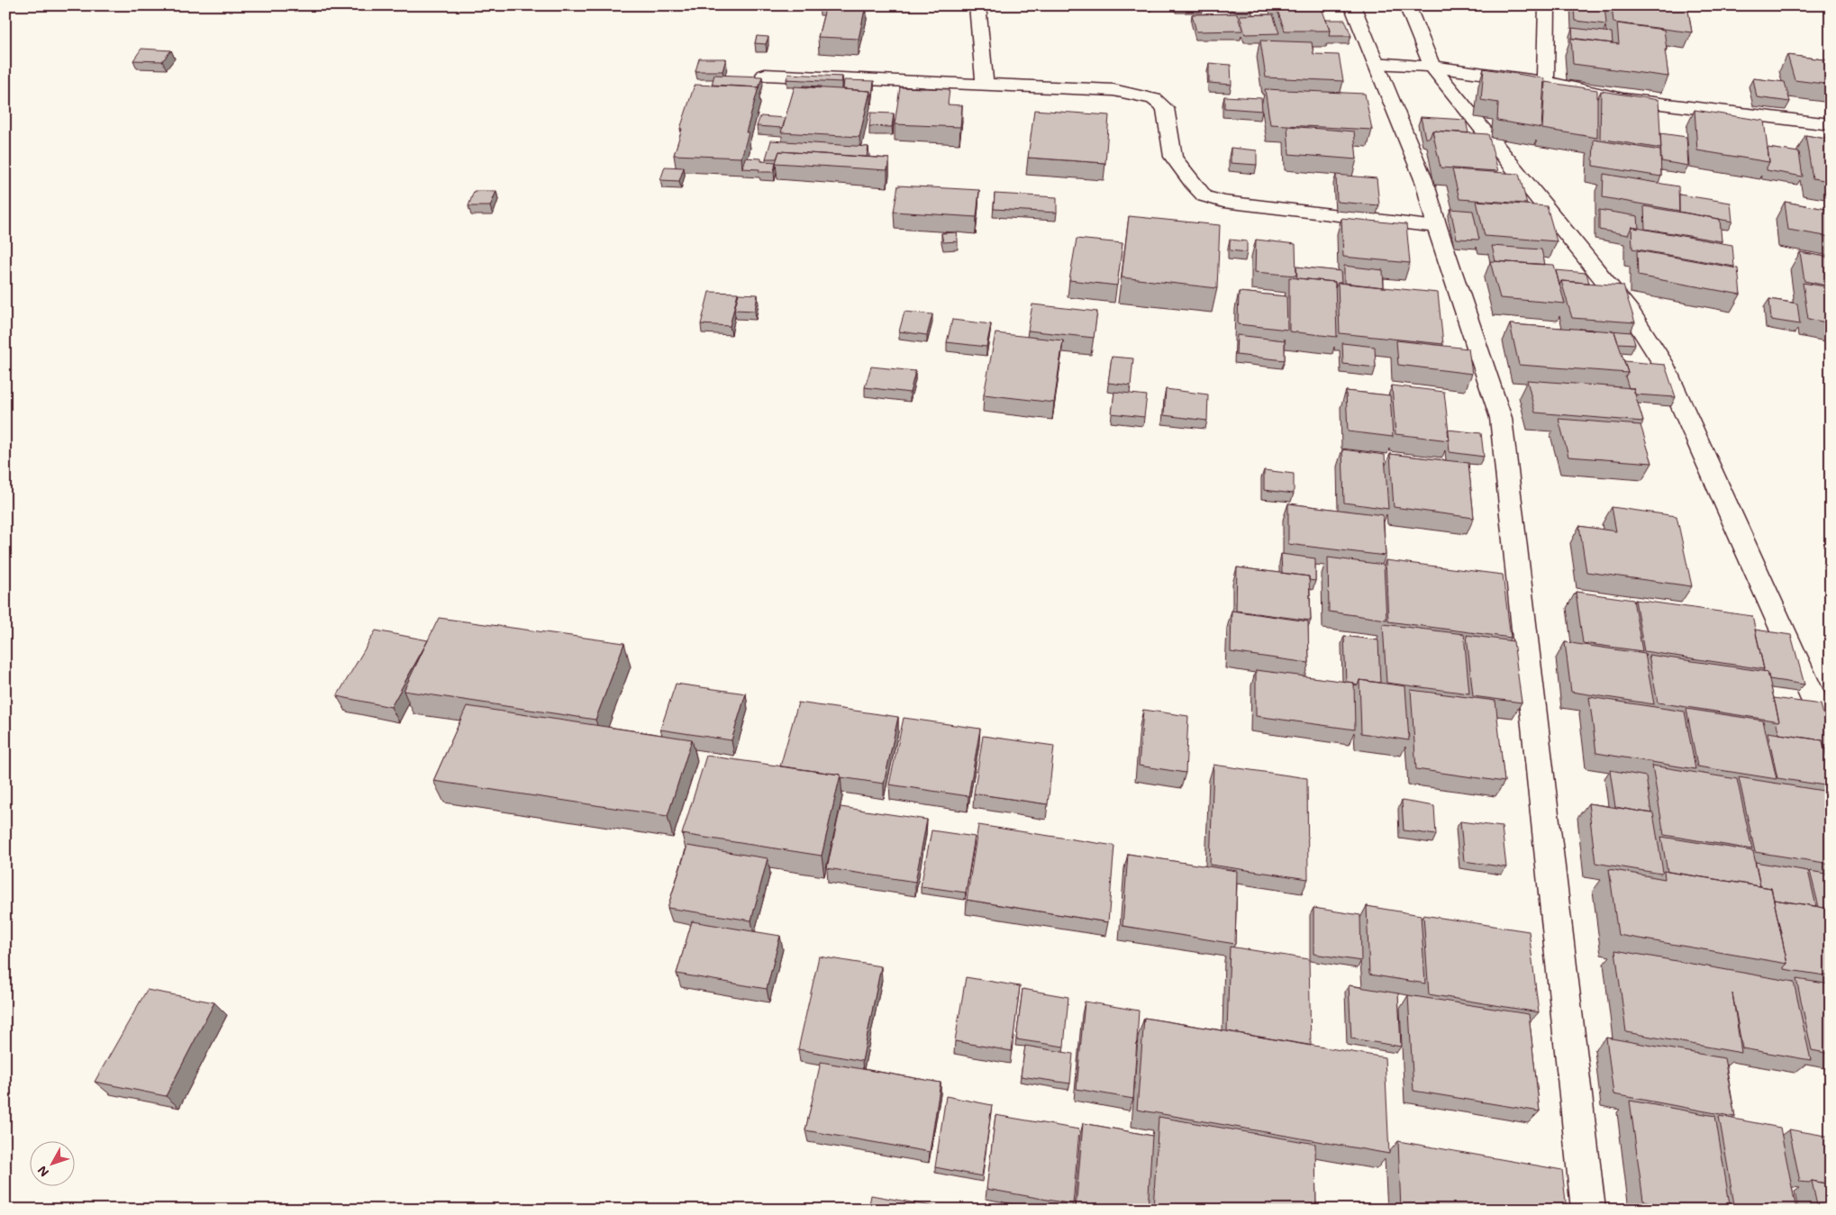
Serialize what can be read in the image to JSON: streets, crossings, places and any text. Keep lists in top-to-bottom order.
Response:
{
  "north": "bottom left"
}
